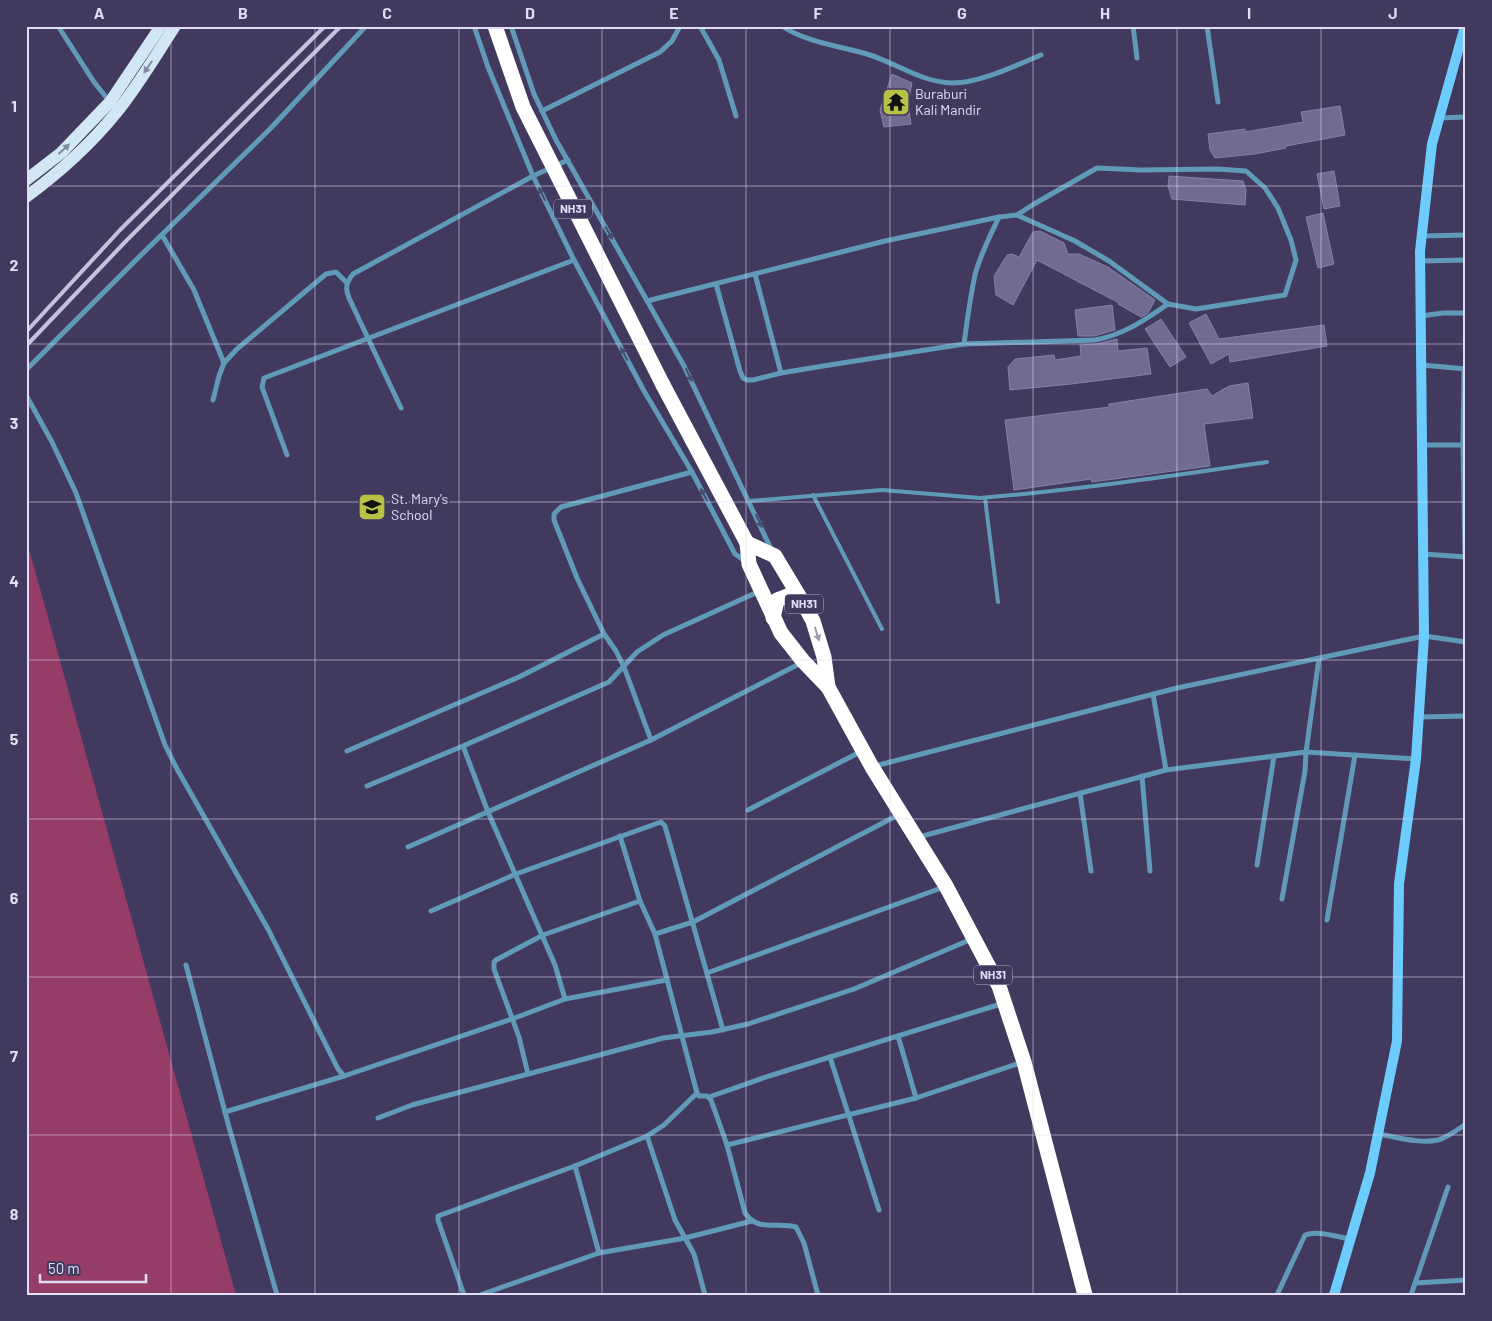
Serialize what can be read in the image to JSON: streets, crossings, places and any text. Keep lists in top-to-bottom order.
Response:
{
  "streets": {
    "highway": ["NH31"]
  },
  "places": {
    "temple": ["Buraburi Kali Mandir"],
    "school or university": ["St. Mary's School"]
  },
  "scale_bar": "50 m",
  "grid": {
    "columns": [
      "A",
      "B",
      "C",
      "D",
      "E",
      "F",
      "G",
      "H",
      "I",
      "J"
    ],
    "rows": [
      "1",
      "2",
      "3",
      "4",
      "5",
      "6",
      "7",
      "8"
    ]
  }
}
